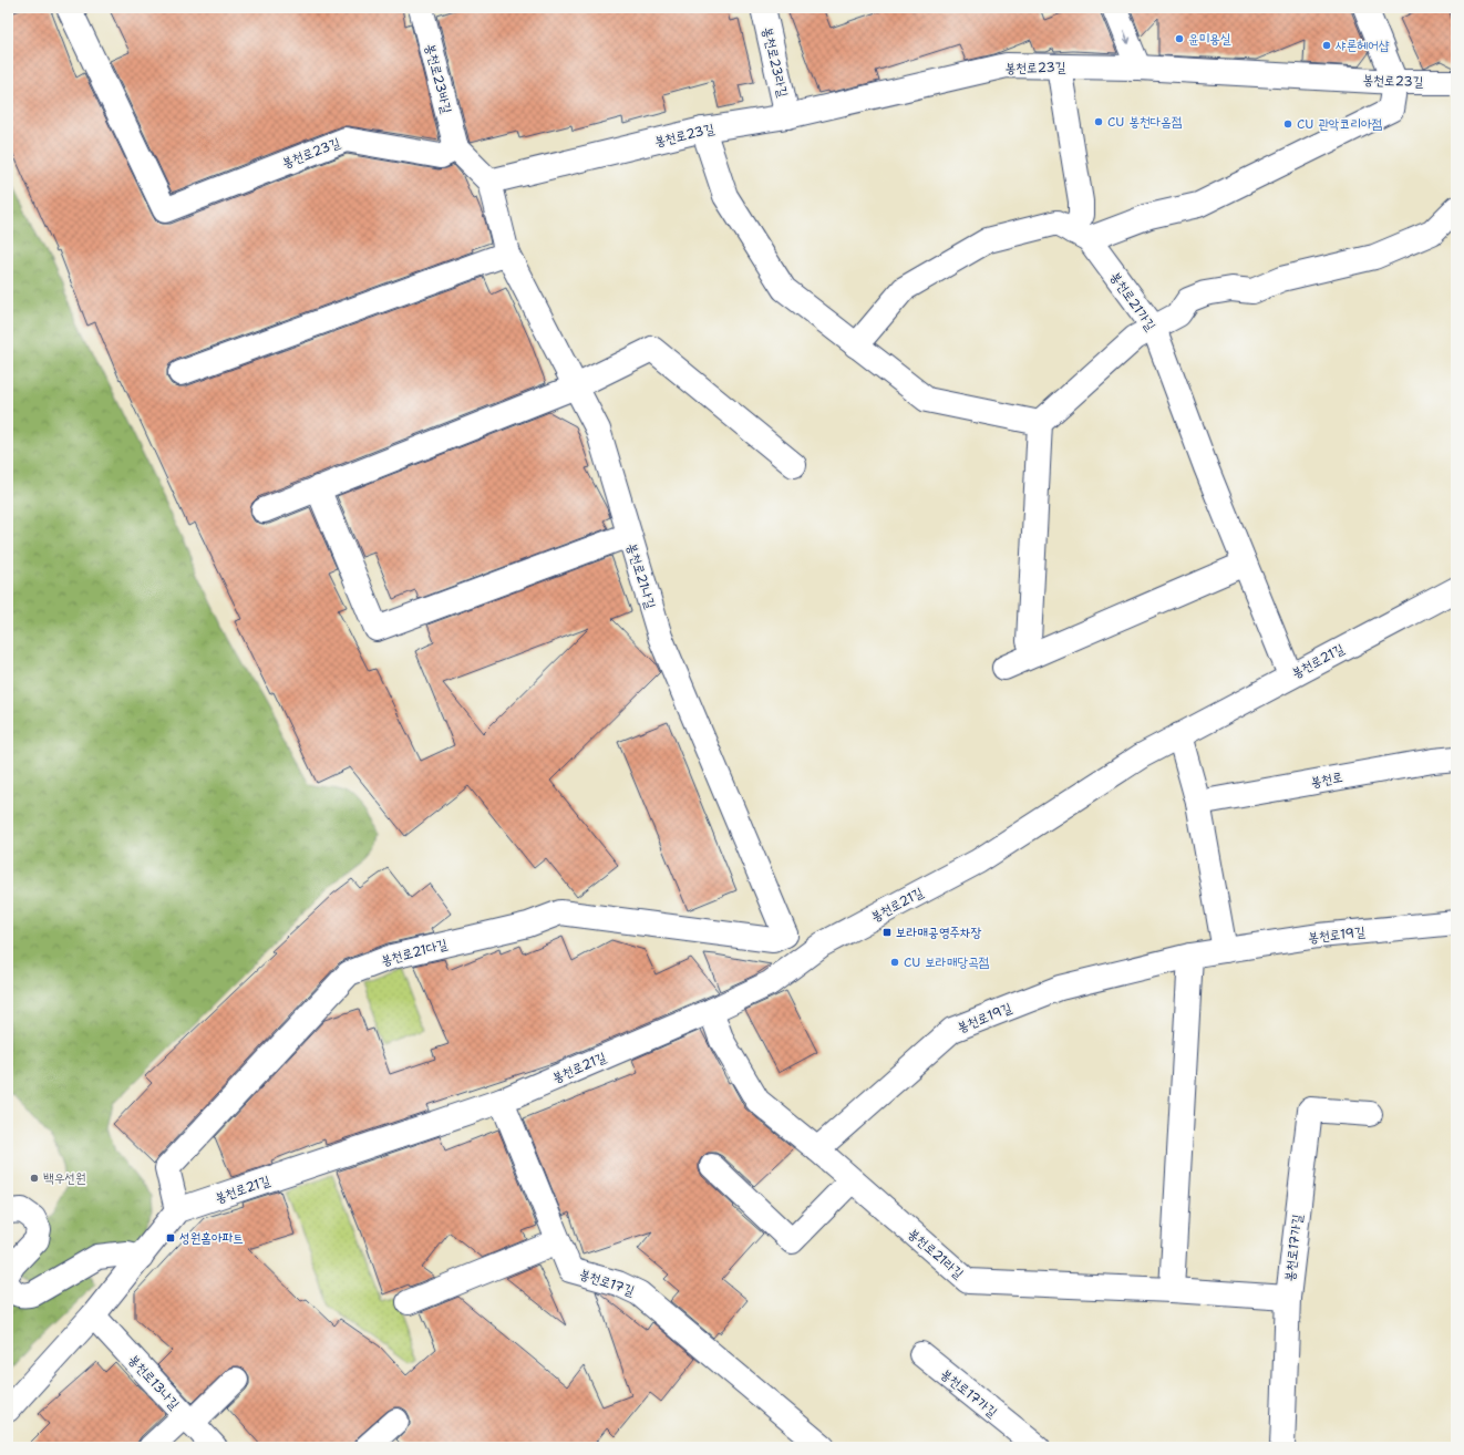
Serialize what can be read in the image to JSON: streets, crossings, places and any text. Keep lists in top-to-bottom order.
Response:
{
  "streets": {
    "street": [
      "봉천로23라길",
      "봉천로23길",
      "봉천로23바길",
      "봉천로21가길",
      "봉천로21나길",
      "봉천로21길",
      "봉천로",
      "봉천로19길",
      "봉천로21다길",
      "봉천로17가길",
      "봉천로21라길",
      "봉천로17길",
      "봉천로13나길"
    ]
  },
  "crossings": [
    ["봉천로23라길", "봉천로23길"],
    ["봉천로23길", "봉천로23바길"],
    ["봉천로23길", "봉천로21나길"],
    ["봉천로21가길", "봉천로21길"],
    ["봉천로21나길", "봉천로21다길"],
    ["봉천로21길", "봉천로21다길"],
    ["봉천로21길", "봉천로21라길"],
    ["봉천로21길", "봉천로17길"],
    ["봉천로19길", "봉천로21라길"],
    ["봉천로17가길", "봉천로21라길"]
  ],
  "places": {
    "other": [
      "윤미용실",
      "샤론헤어샵",
      "CU 봉천다옴점",
      "CU 관악코리아점",
      "CU 보라매당곡점",
      "백우선원"
    ],
    "transit": ["보라매공영주차장", "성원홈아파트"]
  }
}
